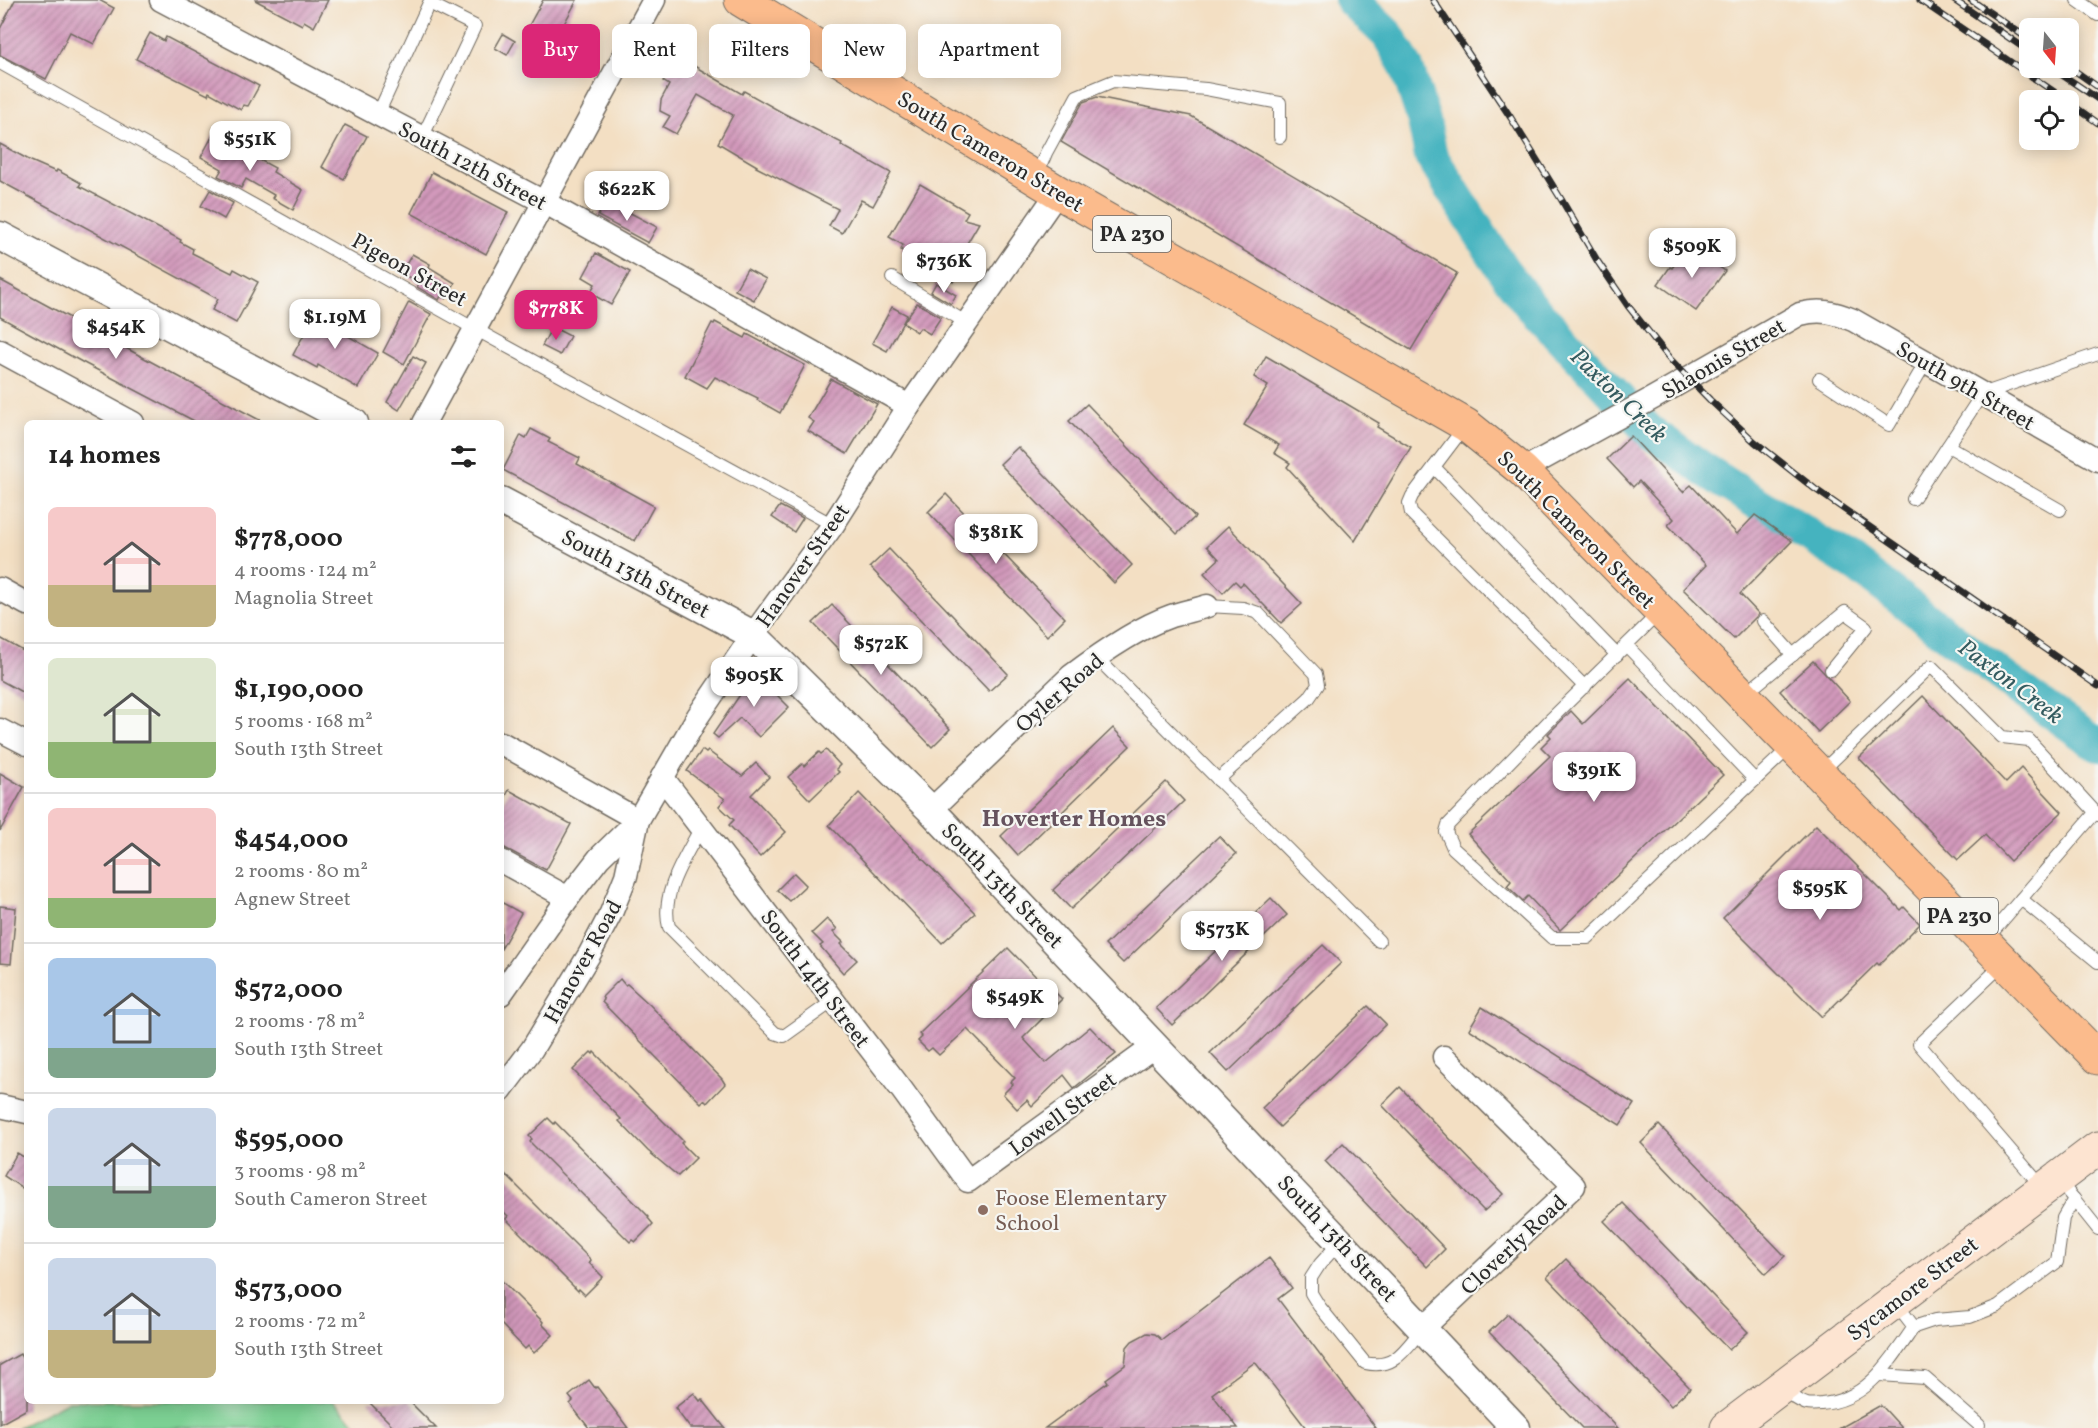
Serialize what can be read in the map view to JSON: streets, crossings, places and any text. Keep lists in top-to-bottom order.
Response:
{
  "streets": {
    "main road": ["South Cameron Street", "PA 230", "Sycamore Street"],
    "street": [
      "South 12th Street",
      "Shaonis Street",
      "South 9th Street",
      "Hanover Street",
      "South 13th Street",
      "Oyler Road",
      "Hanover Road",
      "South 14th Street",
      "Lowell Street",
      "Cloverly Road"
    ],
    "lane": ["Pigeon Street"]
  },
  "crossings": [
    ["South Cameron Street", "Shaonis Street"],
    ["South Cameron Street", "Hanover Street"],
    ["South 12th Street", "Hanover Street"],
    ["Pigeon Street", "Hanover Street"],
    ["Shaonis Street", "South 9th Street"],
    ["Hanover Street", "South 13th Street"],
    ["Hanover Street", "Hanover Road"],
    ["Hanover Street", "South 14th Street"],
    ["South 13th Street", "Oyler Road"],
    ["South 13th Street", "Lowell Street"],
    ["South 13th Street", "Cloverly Road"],
    ["South 14th Street", "Lowell Street"]
  ],
  "districts": ["Hoverter Homes"],
  "water": ["Paxton Creek"],
  "places": ["Foose Elementary School"],
  "north": "bottom",
  "page": {
    "chip": [
      "Buy",
      "Rent",
      "Filters",
      "New",
      "Apartment"
    ],
    "price": [
      "$551K",
      "$622K",
      "$509K",
      "$736K",
      "$778K",
      "$1.19M",
      "$454K",
      "$381K",
      "$572K",
      "$905K",
      "$391K",
      "$595K",
      "$573K",
      "$549K"
    ],
    "heading": "14 homes",
    "list": [
      {
        "name": "$778,000",
        "note": "4 rooms · 124 m² · Magnolia Street"
      },
      {
        "name": "$1,190,000",
        "note": "5 rooms · 168 m² · South 13th Street"
      },
      {
        "name": "$454,000",
        "note": "2 rooms · 80 m² · Agnew Street"
      },
      {
        "name": "$572,000",
        "note": "2 rooms · 78 m² · South 13th Street"
      },
      {
        "name": "$595,000",
        "note": "3 rooms · 98 m² · South Cameron Street"
      },
      {
        "name": "$573,000",
        "note": "2 rooms · 72 m² · South 13th Street"
      }
    ]
  }
}
